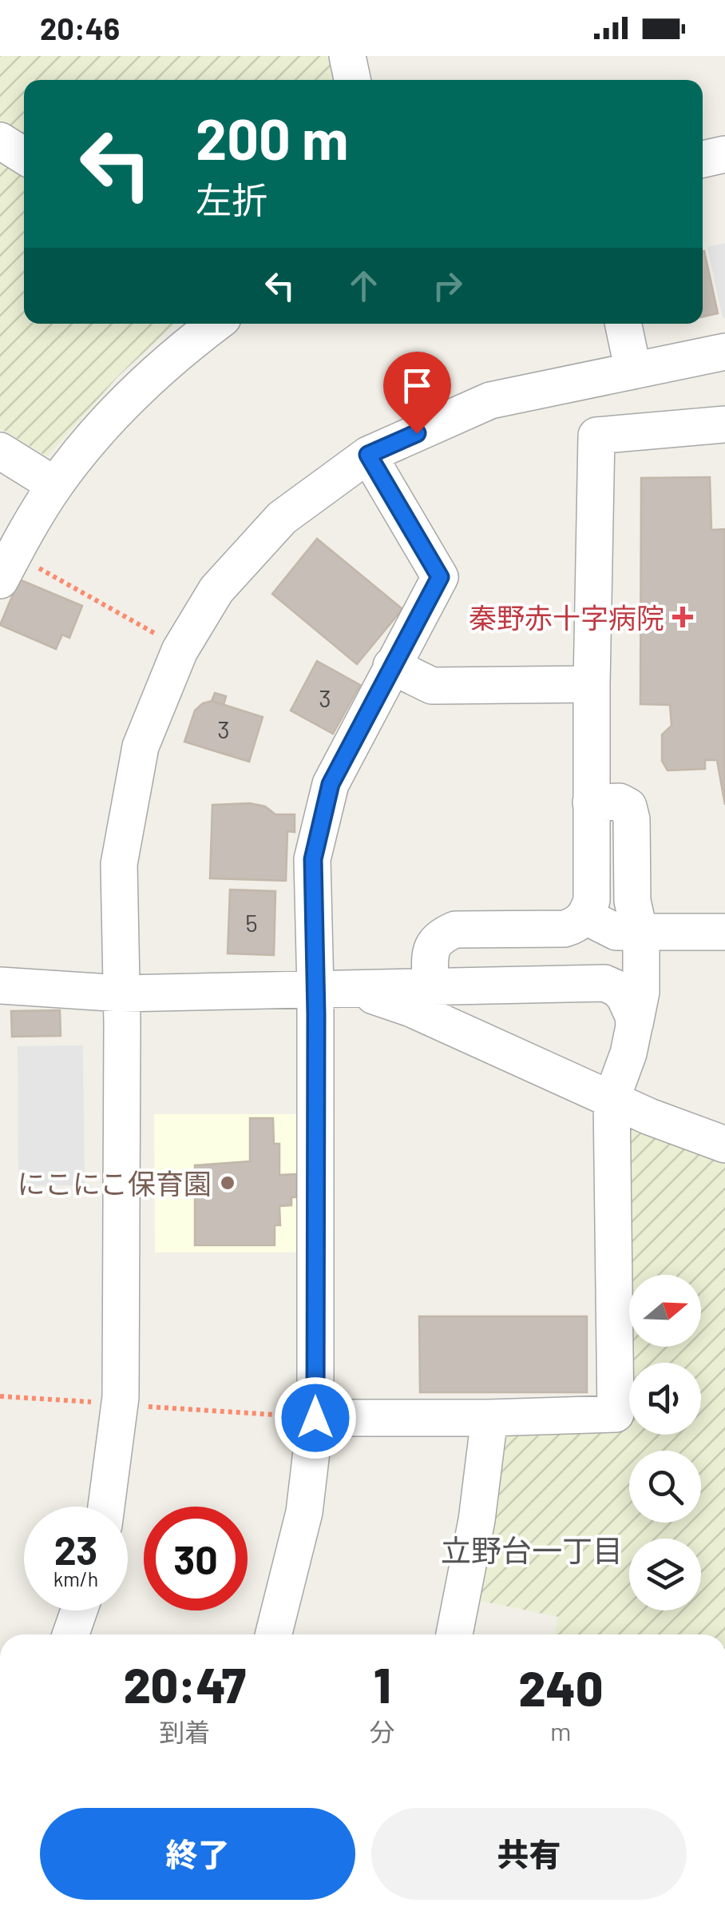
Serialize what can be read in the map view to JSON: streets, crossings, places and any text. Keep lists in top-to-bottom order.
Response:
{
  "districts": ["立野台一丁目"],
  "places": {
    "health": ["秦野赤十字病院"],
    "other": ["にこにこ保育園"]
  },
  "house_numbers": ["3", "3", "5"],
  "north": "right",
  "page": {
    "status": "20:46",
    "turn": ["200 m", "左折"],
    "speed": "23 km/h",
    "limit": "30",
    "eta": [
      "20:47",
      "到着",
      "1",
      "分",
      "240",
      "m"
    ],
    "buttons": ["終了", "共有"]
  }
}
